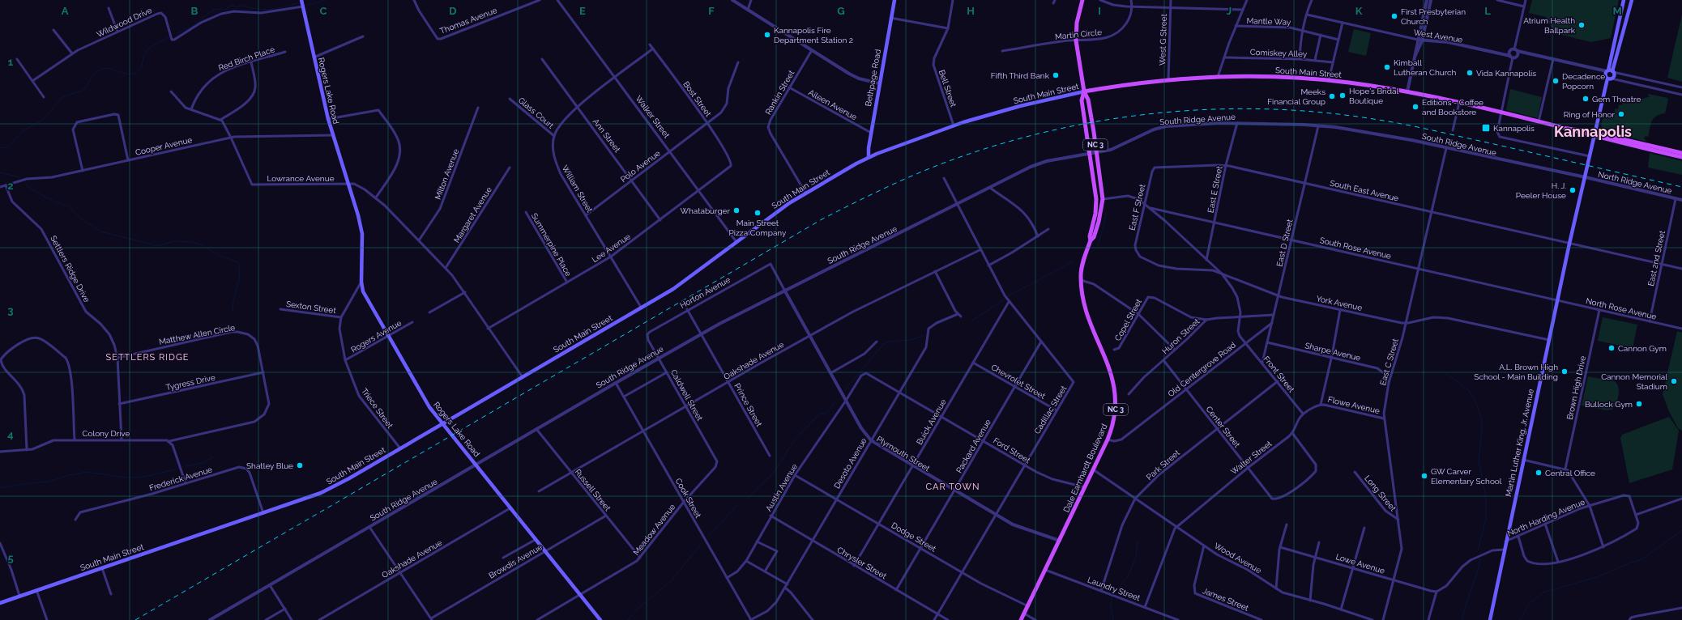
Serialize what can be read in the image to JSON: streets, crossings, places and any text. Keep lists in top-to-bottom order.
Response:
{
  "streets": {
    "main road": [
      "South Main Street",
      "Bethpage Road",
      "Rogers Lake Road",
      "NC 3",
      "Martin Luther King, Jr. Avenue",
      "Dale Earnhardt Boulevard"
    ],
    "street": [
      "Thomas Avenue",
      "Mantle Way",
      "Wildwood Drive",
      "Martin Circle",
      "West Avenue",
      "West G Street",
      "Comiskey Alley",
      "Red Birch Place",
      "Bell Street",
      "Rankin Street",
      "Bost Street",
      "Aileen Avenue",
      "Glass Court",
      "Walker Street",
      "South Ridge Avenue",
      "Ann Street",
      "Cooper Avenue",
      "Polo Avenue",
      "Milton Avenue",
      "Lowrance Avenue",
      "North Ridge Avenue",
      "William Street",
      "East E Street",
      "South East Avenue",
      "East F Street",
      "Margaret Avenue",
      "East D Street",
      "Summerpine Place",
      "Lee Avenue",
      "South Rose Avenue",
      "East 2nd Street",
      "Settlers Ridge Drive",
      "Horton Avenue",
      "York Avenue",
      "Sexton Street",
      "North Rose Avenue",
      "Copel Street",
      "Matthew Allen Circle",
      "Rogers Avenue",
      "Huron Street",
      "Sharpe Avenue",
      "Oakshade Avenue",
      "East C Street",
      "Old Centergrove Road",
      "Front Street",
      "Chevrolet Street",
      "Tygress Drive",
      "Brown High Drive",
      "Caldwell Street",
      "Prince Street",
      "Flowe Avenue",
      "Triece Street",
      "Cadillac Street",
      "Buick Avenue",
      "Center Street",
      "Colony Drive",
      "Packard Avenue",
      "Ford Street",
      "Plymouth Street",
      "Walter Street",
      "Desoto Avenue",
      "Park Street",
      "Frederick Avenue",
      "Austin Avenue",
      "Russell Street",
      "Long Street",
      "Cook Street",
      "North Harding Avenue",
      "Meadow Avenue",
      "Dodge Street",
      "Wood Avenue",
      "Browdis Avenue",
      "Chrysler Street",
      "Lowe Avenue",
      "Laundry Street",
      "James Street"
    ]
  },
  "crossings": [
    ["Wildwood Drive", "Rogers Lake Road"],
    ["Martin Circle", "Dale Earnhardt Boulevard"],
    ["West G Street", "South Main Street"],
    ["South Main Street", "Bethpage Road"],
    ["South Main Street", "Bell Street"],
    ["South Main Street", "Rogers Lake Road"],
    ["South Main Street", "Rankin Street"],
    ["South Main Street", "Walker Street"],
    ["South Main Street", "William Street"],
    ["South Main Street", "Triece Street"],
    ["South Main Street", "Martin Luther King, Jr. Avenue"],
    ["South Main Street", "Dale Earnhardt Boulevard"],
    ["South Main Street", "Frederick Avenue"],
    ["Bethpage Road", "Aileen Avenue"],
    ["Rogers Lake Road", "South Ridge Avenue"],
    ["Rogers Lake Road", "Cooper Avenue"],
    ["Rogers Lake Road", "Lowrance Avenue"],
    ["Rogers Lake Road", "Rogers Avenue"],
    ["Rogers Lake Road", "Oakshade Avenue"],
    ["Rogers Lake Road", "Triece Street"],
    ["Rogers Lake Road", "Meadow Avenue"],
    ["Rogers Lake Road", "Browdis Avenue"],
    ["Rankin Street", "Aileen Avenue"],
    ["Bost Street", "Polo Avenue"],
    ["Bost Street", "William Street"],
    ["Bost Street", "Lee Avenue"],
    ["Glass Court", "William Street"],
    ["Walker Street", "Polo Avenue"],
    ["Walker Street", "William Street"],
    ["Walker Street", "Lee Avenue"],
    ["South Ridge Avenue", "North Ridge Avenue"],
    ["South Ridge Avenue", "East E Street"],
    ["South Ridge Avenue", "East D Street"],
    ["South Ridge Avenue", "East C Street"],
    ["South Ridge Avenue", "Caldwell Street"],
    ["South Ridge Avenue", "Prince Street"],
    ["South Ridge Avenue", "Cadillac Street"],
    ["South Ridge Avenue", "Martin Luther King, Jr. Avenue"],
    ["South Ridge Avenue", "Plymouth Street"],
    ["South Ridge Avenue", "Dale Earnhardt Boulevard"],
    ["South Ridge Avenue", "Russell Street"],
    ["South Ridge Avenue", "Cook Street"],
    ["Ann Street", "Polo Avenue"],
    ["Ann Street", "William Street"],
    ["Ann Street", "Lee Avenue"],
    ["Cooper Avenue", "Lowrance Avenue"],
    ["Cooper Avenue", "Settlers Ridge Drive"],
    ["Polo Avenue", "William Street"],
    ["North Ridge Avenue", "East 2nd Street"],
    ["North Ridge Avenue", "Martin Luther King, Jr. Avenue"],
    ["William Street", "Lee Avenue"],
    ["East E Street", "South East Avenue"],
    ["East E Street", "South Rose Avenue"],
    ["East E Street", "Old Centergrove Road"],
    ["South East Avenue", "East F Street"],
    ["South East Avenue", "East D Street"],
    ["South East Avenue", "East 2nd Street"],
    ["South East Avenue", "East C Street"],
    ["South East Avenue", "Martin Luther King, Jr. Avenue"],
    ["East F Street", "York Avenue"],
    ["East F Street", "Old Centergrove Road"],
    ["East D Street", "South Rose Avenue"],
    ["East D Street", "York Avenue"],
    ["East D Street", "Huron Street"],
    ["East D Street", "Sharpe Avenue"],
    ["East D Street", "Front Street"],
    ["Summerpine Place", "Lee Avenue"],
    ["South Rose Avenue", "North Rose Avenue"],
    ["South Rose Avenue", "East C Street"],
    ["South Rose Avenue", "Old Centergrove Road"],
    ["South Rose Avenue", "Martin Luther King, Jr. Avenue"],
    ["East 2nd Street", "North Rose Avenue"],
    ["Settlers Ridge Drive", "Matthew Allen Circle"],
    ["Settlers Ridge Drive", "Tygress Drive"],
    ["Settlers Ridge Drive", "Colony Drive"],
    ["Horton Avenue", "Caldwell Street"],
    ["Horton Avenue", "Prince Street"],
    ["Horton Avenue", "Plymouth Street"],
    ["York Avenue", "East C Street"],
    ["York Avenue", "Old Centergrove Road"],
    ["York Avenue", "Martin Luther King, Jr. Avenue"],
    ["Sexton Street", "Triece Street"],
    ["North Rose Avenue", "Brown High Drive"],
    ["North Rose Avenue", "Martin Luther King, Jr. Avenue"],
    ["Copel Street", "Huron Street"],
    ["Matthew Allen Circle", "Tygress Drive"],
    ["Matthew Allen Circle", "Colony Drive"],
    ["Rogers Avenue", "Triece Street"],
    ["Huron Street", "Old Centergrove Road"],
    ["Huron Street", "Center Street"],
    ["Sharpe Avenue", "East C Street"],
    ["Oakshade Avenue", "Caldwell Street"],
    ["Oakshade Avenue", "Prince Street"],
    ["Oakshade Avenue", "Cadillac Street"],
    ["Oakshade Avenue", "Plymouth Street"],
    ["Oakshade Avenue", "Russell Street"],
    ["Oakshade Avenue", "Cook Street"],
    ["East C Street", "Flowe Avenue"],
    ["East C Street", "Long Street"],
    ["East C Street", "Lowe Avenue"],
    ["Old Centergrove Road", "Front Street"],
    ["Old Centergrove Road", "Center Street"],
    ["Old Centergrove Road", "Dale Earnhardt Boulevard"],
    ["Front Street", "Walter Street"],
    ["Front Street", "Park Street"],
    ["Chevrolet Street", "Cadillac Street"],
    ["Chevrolet Street", "Buick Avenue"],
    ["Chevrolet Street", "Packard Avenue"],
    ["Caldwell Street", "Meadow Avenue"],
    ["Cadillac Street", "Buick Avenue"],
    ["Cadillac Street", "Packard Avenue"],
    ["Cadillac Street", "Ford Street"],
    ["Cadillac Street", "Plymouth Street"],
    ["Cadillac Street", "Dodge Street"],
    ["Cadillac Street", "Chrysler Street"],
    ["Buick Avenue", "Ford Street"],
    ["Buick Avenue", "Plymouth Street"],
    ["Buick Avenue", "Dodge Street"],
    ["Buick Avenue", "Chrysler Street"],
    ["Center Street", "Walter Street"],
    ["Center Street", "Park Street"],
    ["Martin Luther King, Jr. Avenue", "North Harding Avenue"],
    ["Packard Avenue", "Ford Street"],
    ["Packard Avenue", "Plymouth Street"],
    ["Packard Avenue", "Dodge Street"],
    ["Packard Avenue", "Chrysler Street"],
    ["Ford Street", "Plymouth Street"],
    ["Ford Street", "Desoto Avenue"],
    ["Ford Street", "Dale Earnhardt Boulevard"],
    ["Ford Street", "Austin Avenue"],
    ["Plymouth Street", "Desoto Avenue"],
    ["Plymouth Street", "Dale Earnhardt Boulevard"],
    ["Plymouth Street", "Austin Avenue"],
    ["Walter Street", "Wood Avenue"],
    ["Walter Street", "Laundry Street"],
    ["Desoto Avenue", "Cook Street"],
    ["Desoto Avenue", "Dodge Street"],
    ["Desoto Avenue", "Chrysler Street"],
    ["Park Street", "Wood Avenue"],
    ["Park Street", "Laundry Street"],
    ["Dale Earnhardt Boulevard", "Dodge Street"],
    ["Dale Earnhardt Boulevard", "Wood Avenue"],
    ["Dale Earnhardt Boulevard", "Laundry Street"],
    ["Austin Avenue", "Cook Street"],
    ["Austin Avenue", "Dodge Street"],
    ["Austin Avenue", "Chrysler Street"],
    ["Russell Street", "Meadow Avenue"],
    ["Russell Street", "Browdis Avenue"],
    ["Cook Street", "Meadow Avenue"],
    ["Wood Avenue", "James Street"]
  ],
  "districts": ["Kannapolis", "SETTLERS RIDGE", "CAR TOWN"],
  "places": {
    "other": [
      "First Presbyterian Church",
      "Atrium Health Ballpark",
      "Kannapolis Fire Department Station 2",
      "Kimball Lutheran Church",
      "Vida Kannapolis",
      "Fifth Third Bank",
      "Decadence Popcorn",
      "Hope's Bridal Boutique",
      "Meeks Financial Group",
      "Gem Theatre",
      "Editions - Coffee and Bookstore",
      "Ring of Honor",
      "H. J. Peeler House",
      "Whataburger",
      "Main Street Pizza Company",
      "Cannon Gym",
      "A.L. Brown High School - Main Building",
      "Cannon Memorial Stadium",
      "Bullock Gym",
      "Shatley Blue",
      "Central Office",
      "GW Carver Elementary School"
    ],
    "transit": ["Kannapolis"]
  },
  "grid": {
    "columns": [
      "A",
      "B",
      "C",
      "D",
      "E",
      "F",
      "G",
      "H",
      "I",
      "J",
      "K",
      "L",
      "M"
    ],
    "rows": [
      "1",
      "2",
      "3",
      "4",
      "5"
    ]
  }
}
